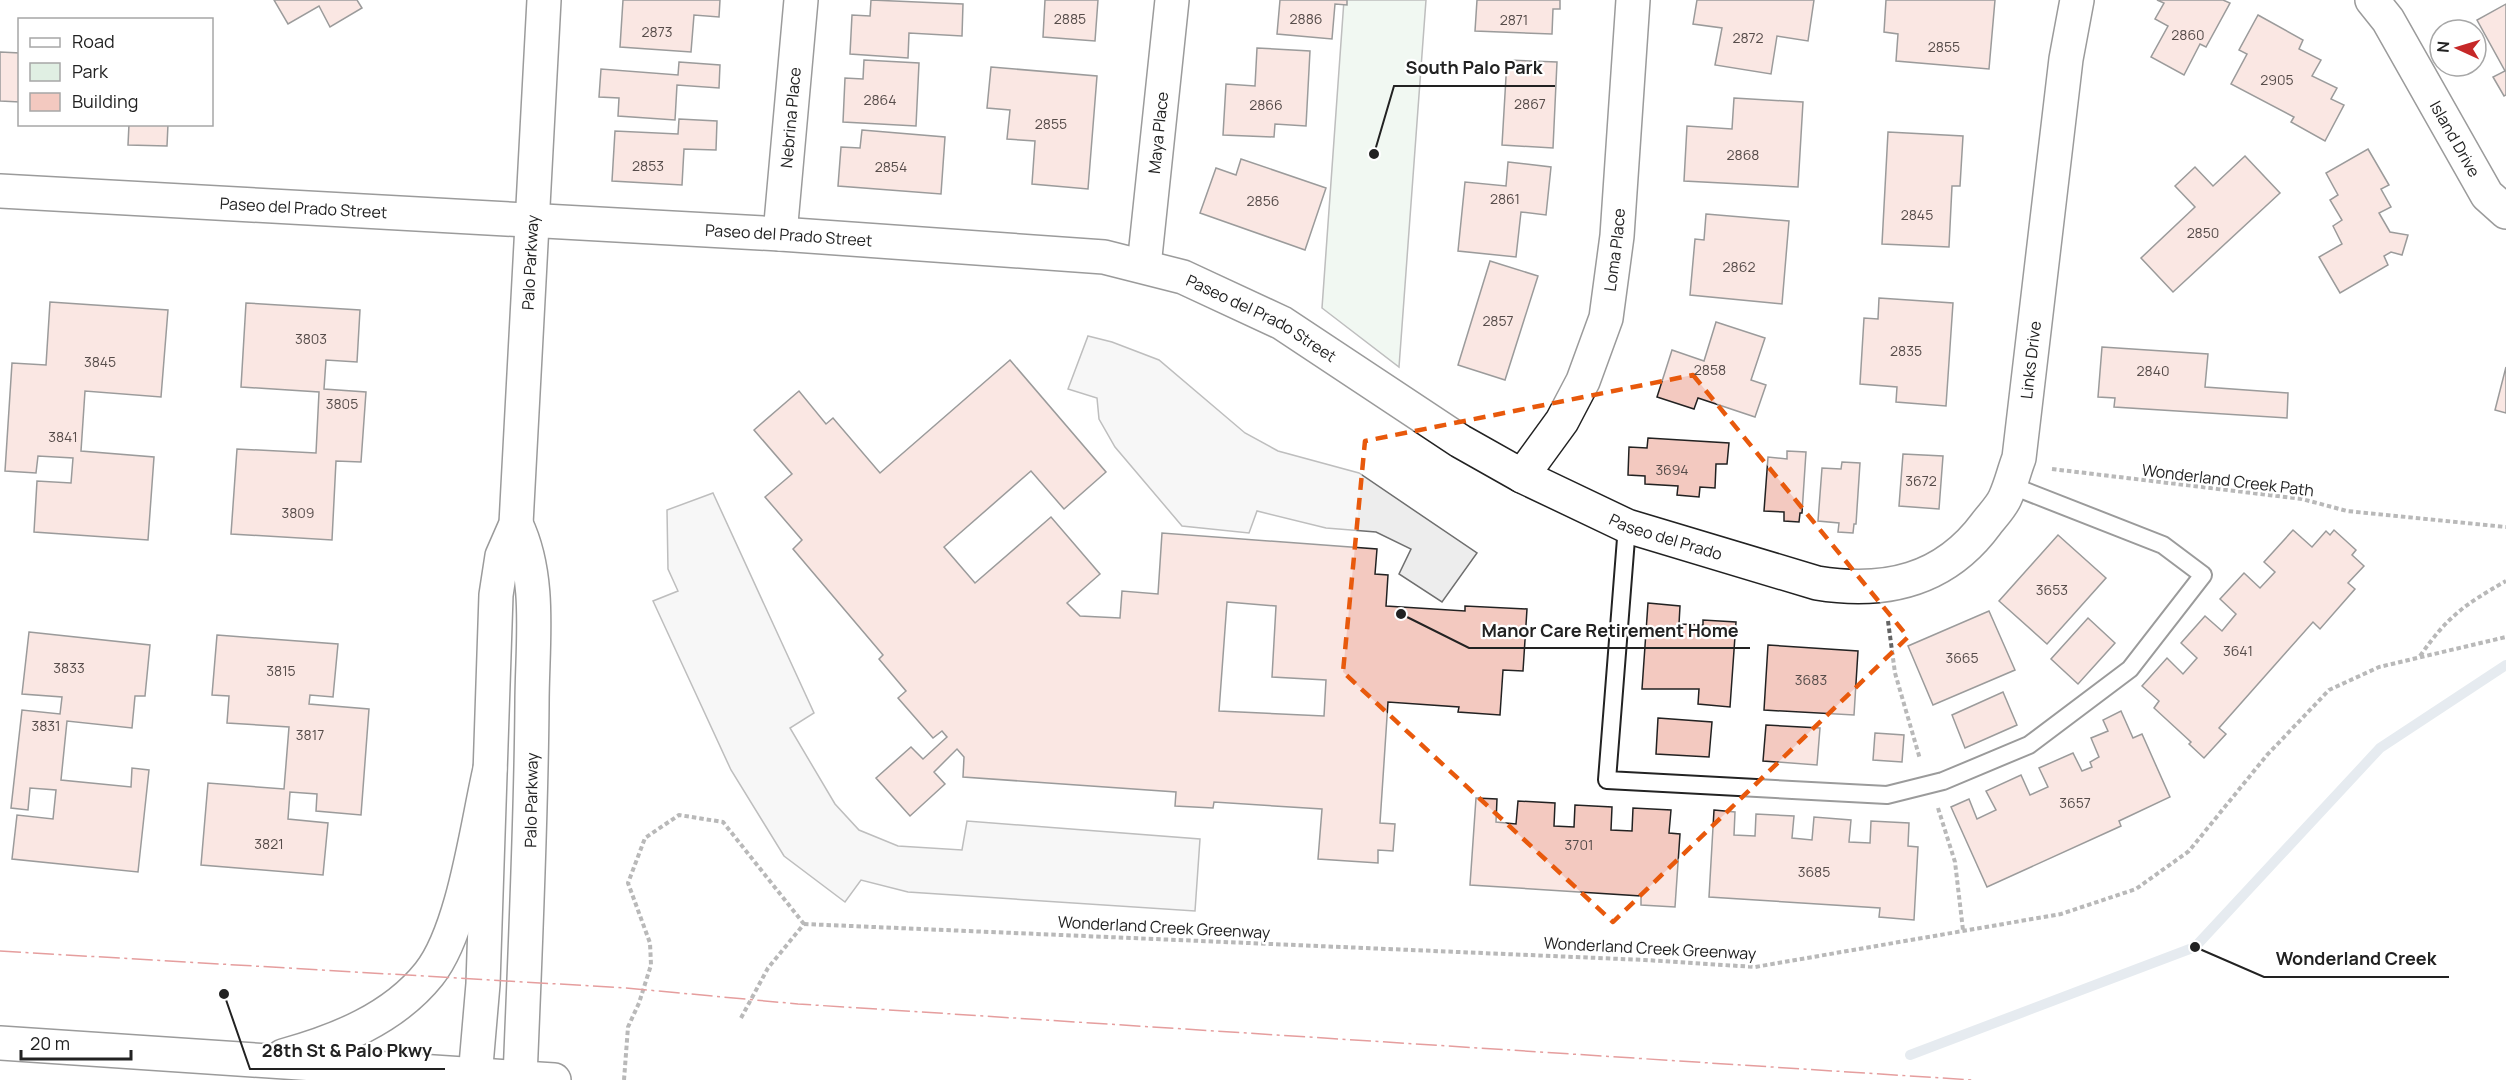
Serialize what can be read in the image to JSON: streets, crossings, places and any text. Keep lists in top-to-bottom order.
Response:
{
  "streets": {
    "main road": [
      "Nebrina Place",
      "Maya Place",
      "Island Drive",
      "Paseo del Prado Street",
      "Loma Place",
      "Palo Parkway",
      "Links Drive",
      "Paseo del Prado"
    ],
    "path": ["Wonderland Creek Path", "Wonderland Creek Greenway"]
  },
  "crossings": [
    ["Nebrina Place", "Paseo del Prado Street"],
    ["Maya Place", "Paseo del Prado Street"],
    ["Paseo del Prado Street", "Loma Place"],
    ["Paseo del Prado Street", "Palo Parkway"],
    ["Paseo del Prado Street", "Paseo del Prado"],
    ["Loma Place", "Paseo del Prado"],
    ["Links Drive", "Wonderland Creek Path"],
    ["Links Drive", "Paseo del Prado"]
  ],
  "places": [
    "South Palo Park",
    "Manor Care Retirement Home",
    "Wonderland Creek",
    "28th St & Palo Pkwy"
  ],
  "house_numbers": [
    "2885",
    "2886",
    "2871",
    "2873",
    "2860",
    "2872",
    "2855",
    "2905",
    "2864",
    "2867",
    "2866",
    "2855",
    "2868",
    "2853",
    "2854",
    "2861",
    "2856",
    "2845",
    "2850",
    "2862",
    "2857",
    "3803",
    "2835",
    "3845",
    "2858",
    "2840",
    "3805",
    "3841",
    "3694",
    "3672",
    "3809",
    "3653",
    "3641",
    "3665",
    "3833",
    "3815",
    "3683",
    "3831",
    "3817",
    "3657",
    "3821",
    "3701",
    "3685"
  ],
  "legend": ["Road", "Park", "Building"],
  "scale_bar": "20 m",
  "north": "left"
}
